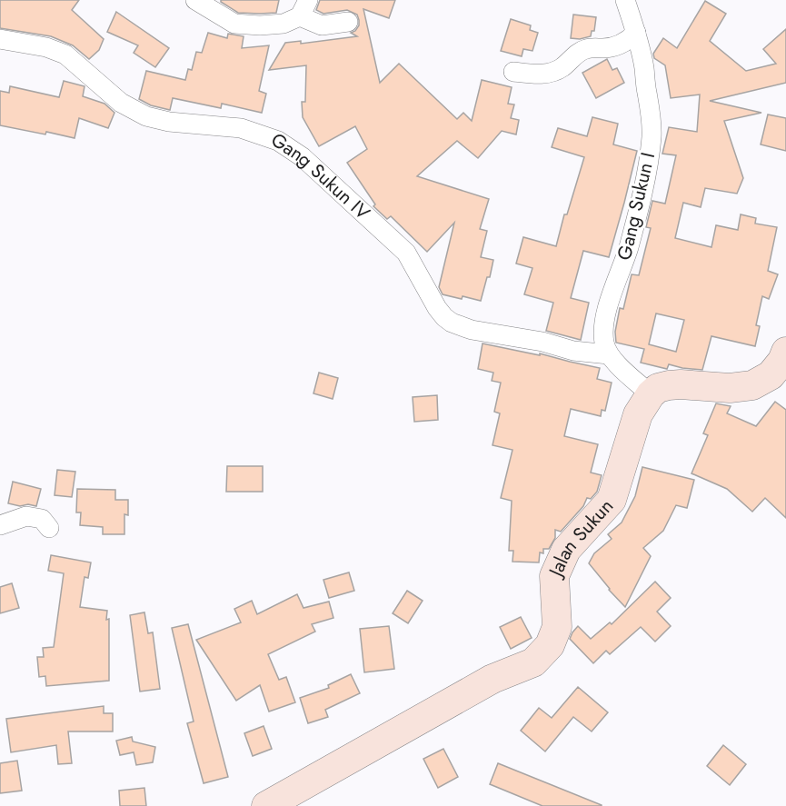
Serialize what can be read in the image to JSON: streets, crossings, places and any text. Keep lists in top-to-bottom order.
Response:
{
  "streets": {
    "street": ["Gang Sukun IV", "Gang Sukun I", "Jalan Sukun"]
  },
  "crossings": [
    ["Gang Sukun IV", "Gang Sukun I"]
  ]
}
